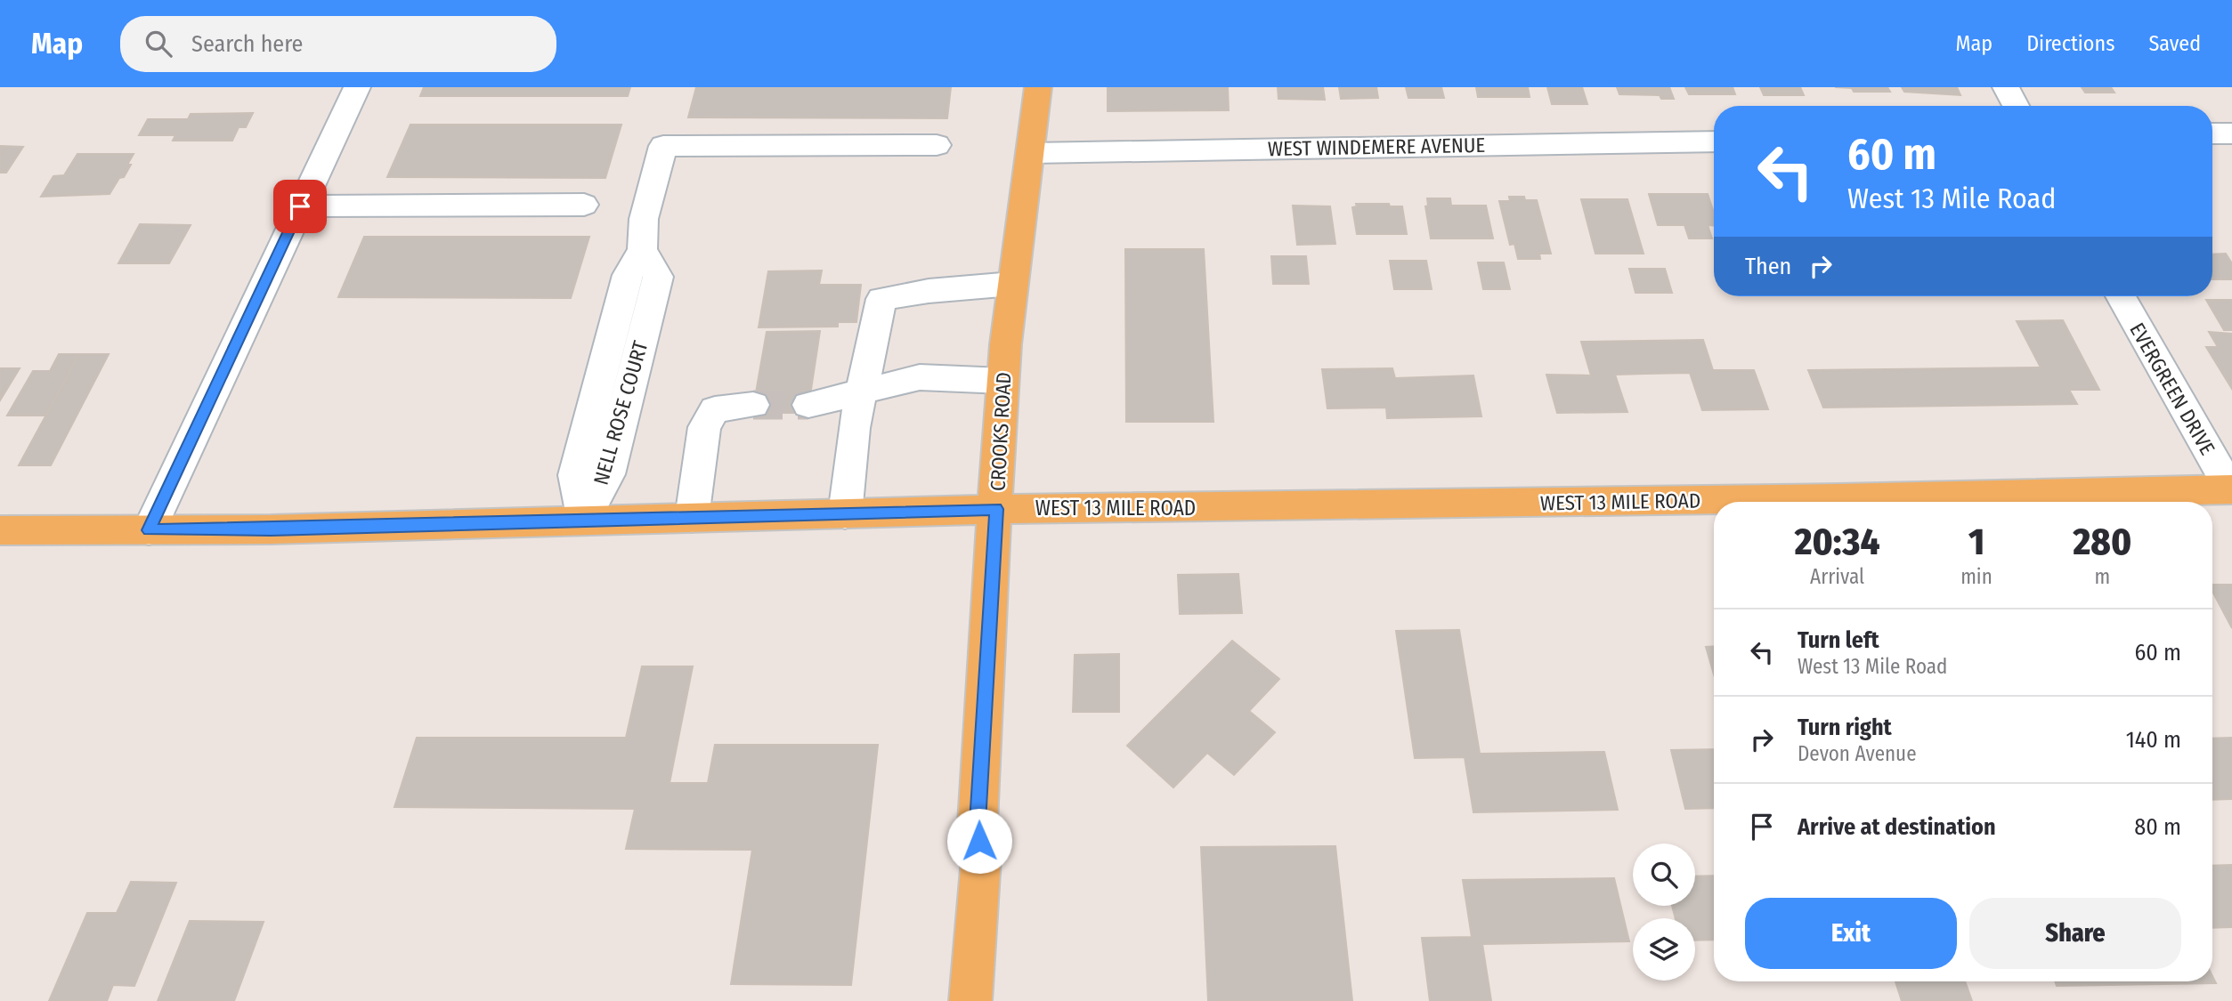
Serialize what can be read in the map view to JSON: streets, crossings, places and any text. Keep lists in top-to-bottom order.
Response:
{
  "streets": {
    "main road": ["CROOKS ROAD", "WEST 13 MILE ROAD"],
    "street": ["WEST WINDEMERE AVENUE", "EVERGREEN DRIVE", "NELL ROSE COURT"]
  },
  "crossings": [
    ["WEST WINDEMERE AVENUE", "CROOKS ROAD"],
    ["EVERGREEN DRIVE", "WEST 13 MILE ROAD"],
    ["NELL ROSE COURT", "WEST 13 MILE ROAD"],
    ["CROOKS ROAD", "WEST 13 MILE ROAD"]
  ],
  "page": {
    "header": "Map",
    "search": "Search here",
    "nav": ["Map", "Directions", "Saved"],
    "turn": ["60 m", "West 13 Mile Road"],
    "then": "Then",
    "eta": [
      "20:34",
      "Arrival",
      "1",
      "min",
      "280",
      "m"
    ],
    "list": [
      {
        "name": "Turn left",
        "note": "West 13 Mile Road",
        "value": "60 m"
      },
      {
        "name": "Turn right",
        "note": "Devon Avenue",
        "value": "140 m"
      },
      {
        "name": "Arrive at destination",
        "value": "80 m"
      }
    ],
    "buttons": ["Exit", "Share"]
  }
}
